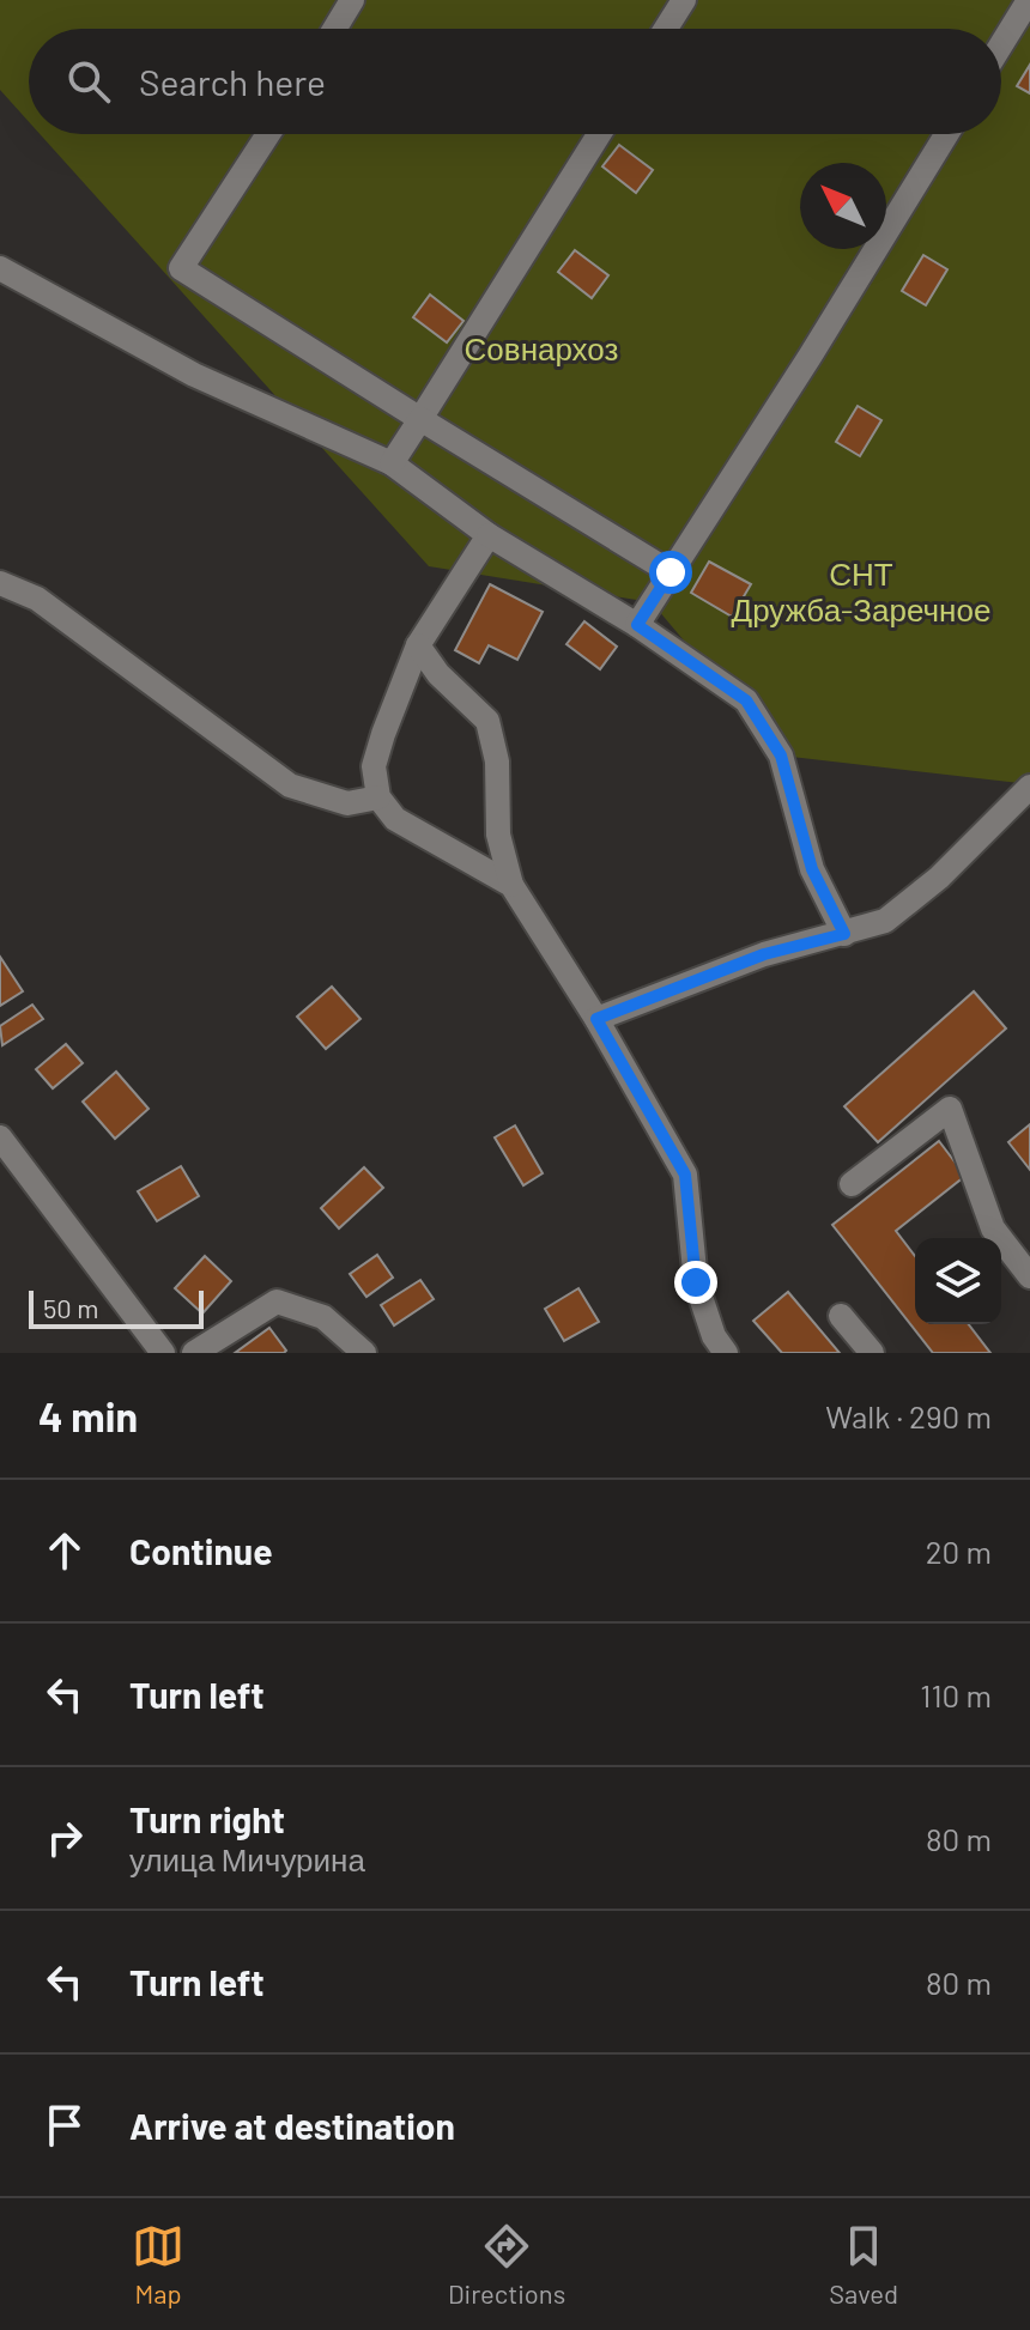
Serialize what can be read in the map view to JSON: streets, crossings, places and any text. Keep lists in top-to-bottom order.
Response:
{
  "parks": ["Совнархоз", "СНТ Дружба-Заречное"],
  "scale_bar": "50 m",
  "north": "top left",
  "page": {
    "search": "Search here",
    "scale": "50 m",
    "heading": ["4 min", "Walk · 290 m"],
    "list": [
      ["Continue", "20 m"],
      ["Turn left", "110 m"],
      ["Turn right", "улица Мичурина", "80 m"],
      ["Turn left", "80 m"],
      "Arrive at destination"
    ],
    "nav": ["Map", "Directions", "Saved"]
  }
}
